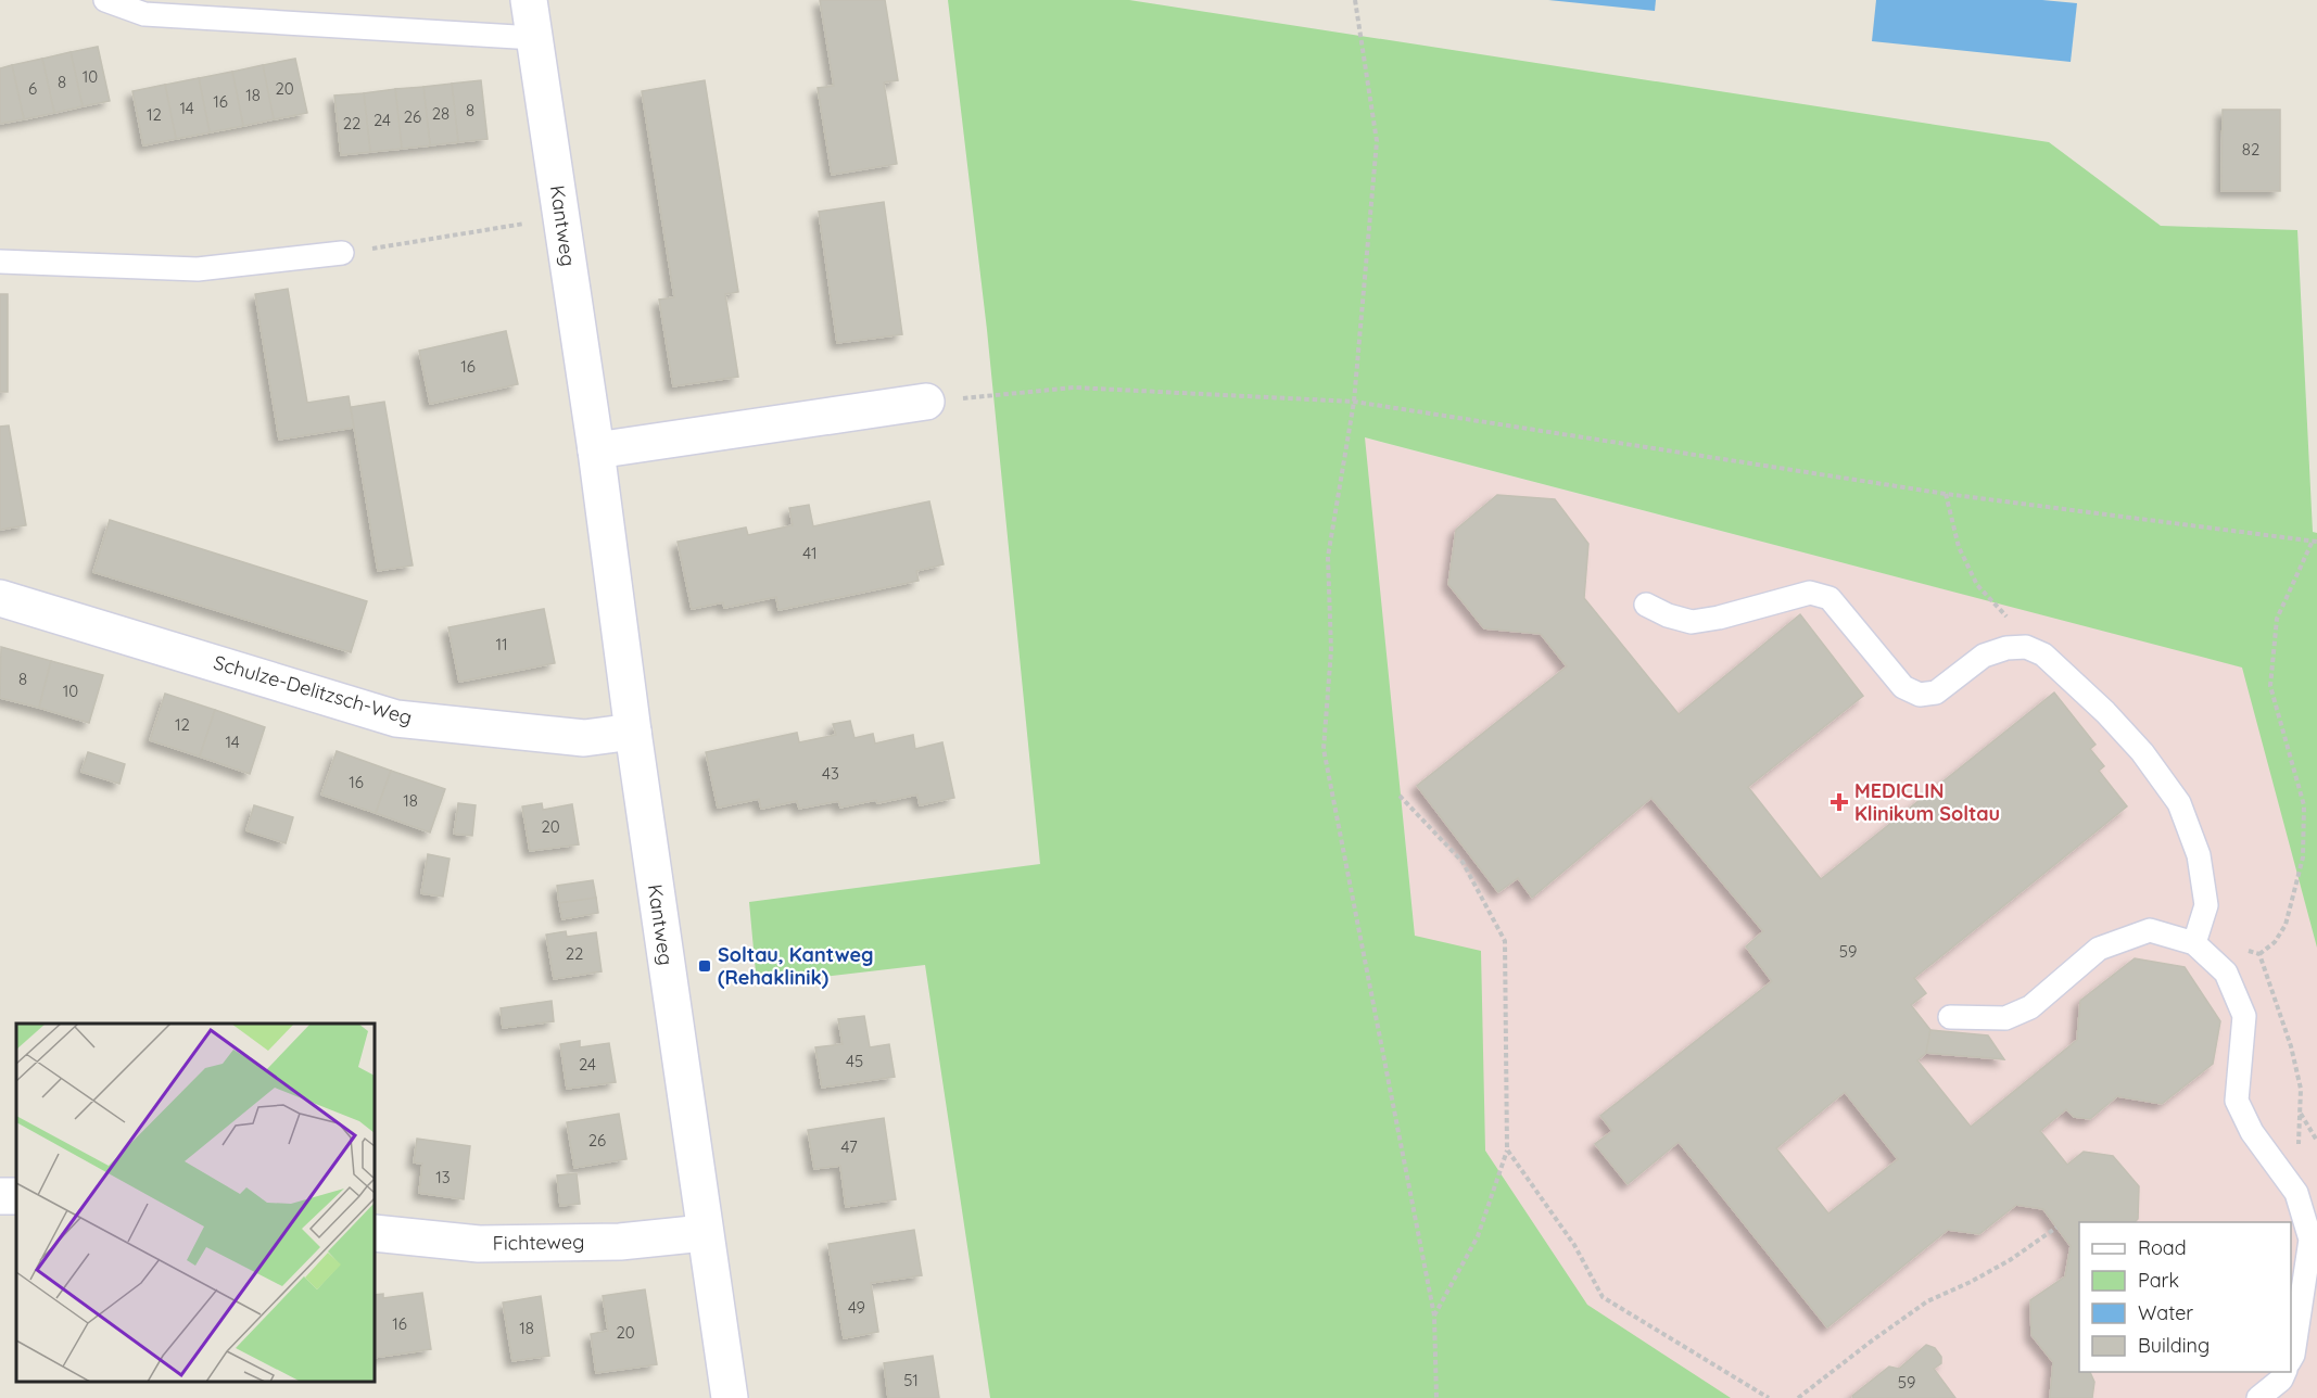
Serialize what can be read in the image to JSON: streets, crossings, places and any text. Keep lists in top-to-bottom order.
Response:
{
  "streets": {
    "street": ["Kantweg", "Schulze-Delitzsch-Weg", "Fichteweg"]
  },
  "crossings": [
    ["Kantweg", "Schulze-Delitzsch-Weg"],
    ["Kantweg", "Fichteweg"]
  ],
  "places": {
    "health": ["MEDICLIN Klinikum Soltau"],
    "transit": ["Soltau, Kantweg (Rehaklinik)"]
  },
  "house_numbers": [
    "10",
    "8",
    "6",
    "20",
    "18",
    "16",
    "14",
    "8",
    "28",
    "12",
    "26",
    "24",
    "22",
    "82",
    "16",
    "41",
    "11",
    "8",
    "10",
    "12",
    "14",
    "43",
    "16",
    "18",
    "20",
    "59",
    "22",
    "45",
    "24",
    "26",
    "47",
    "13",
    "49",
    "16",
    "18",
    "20",
    "51",
    "59"
  ],
  "legend": [
    "Road",
    "Park",
    "Water",
    "Building"
  ]
}
